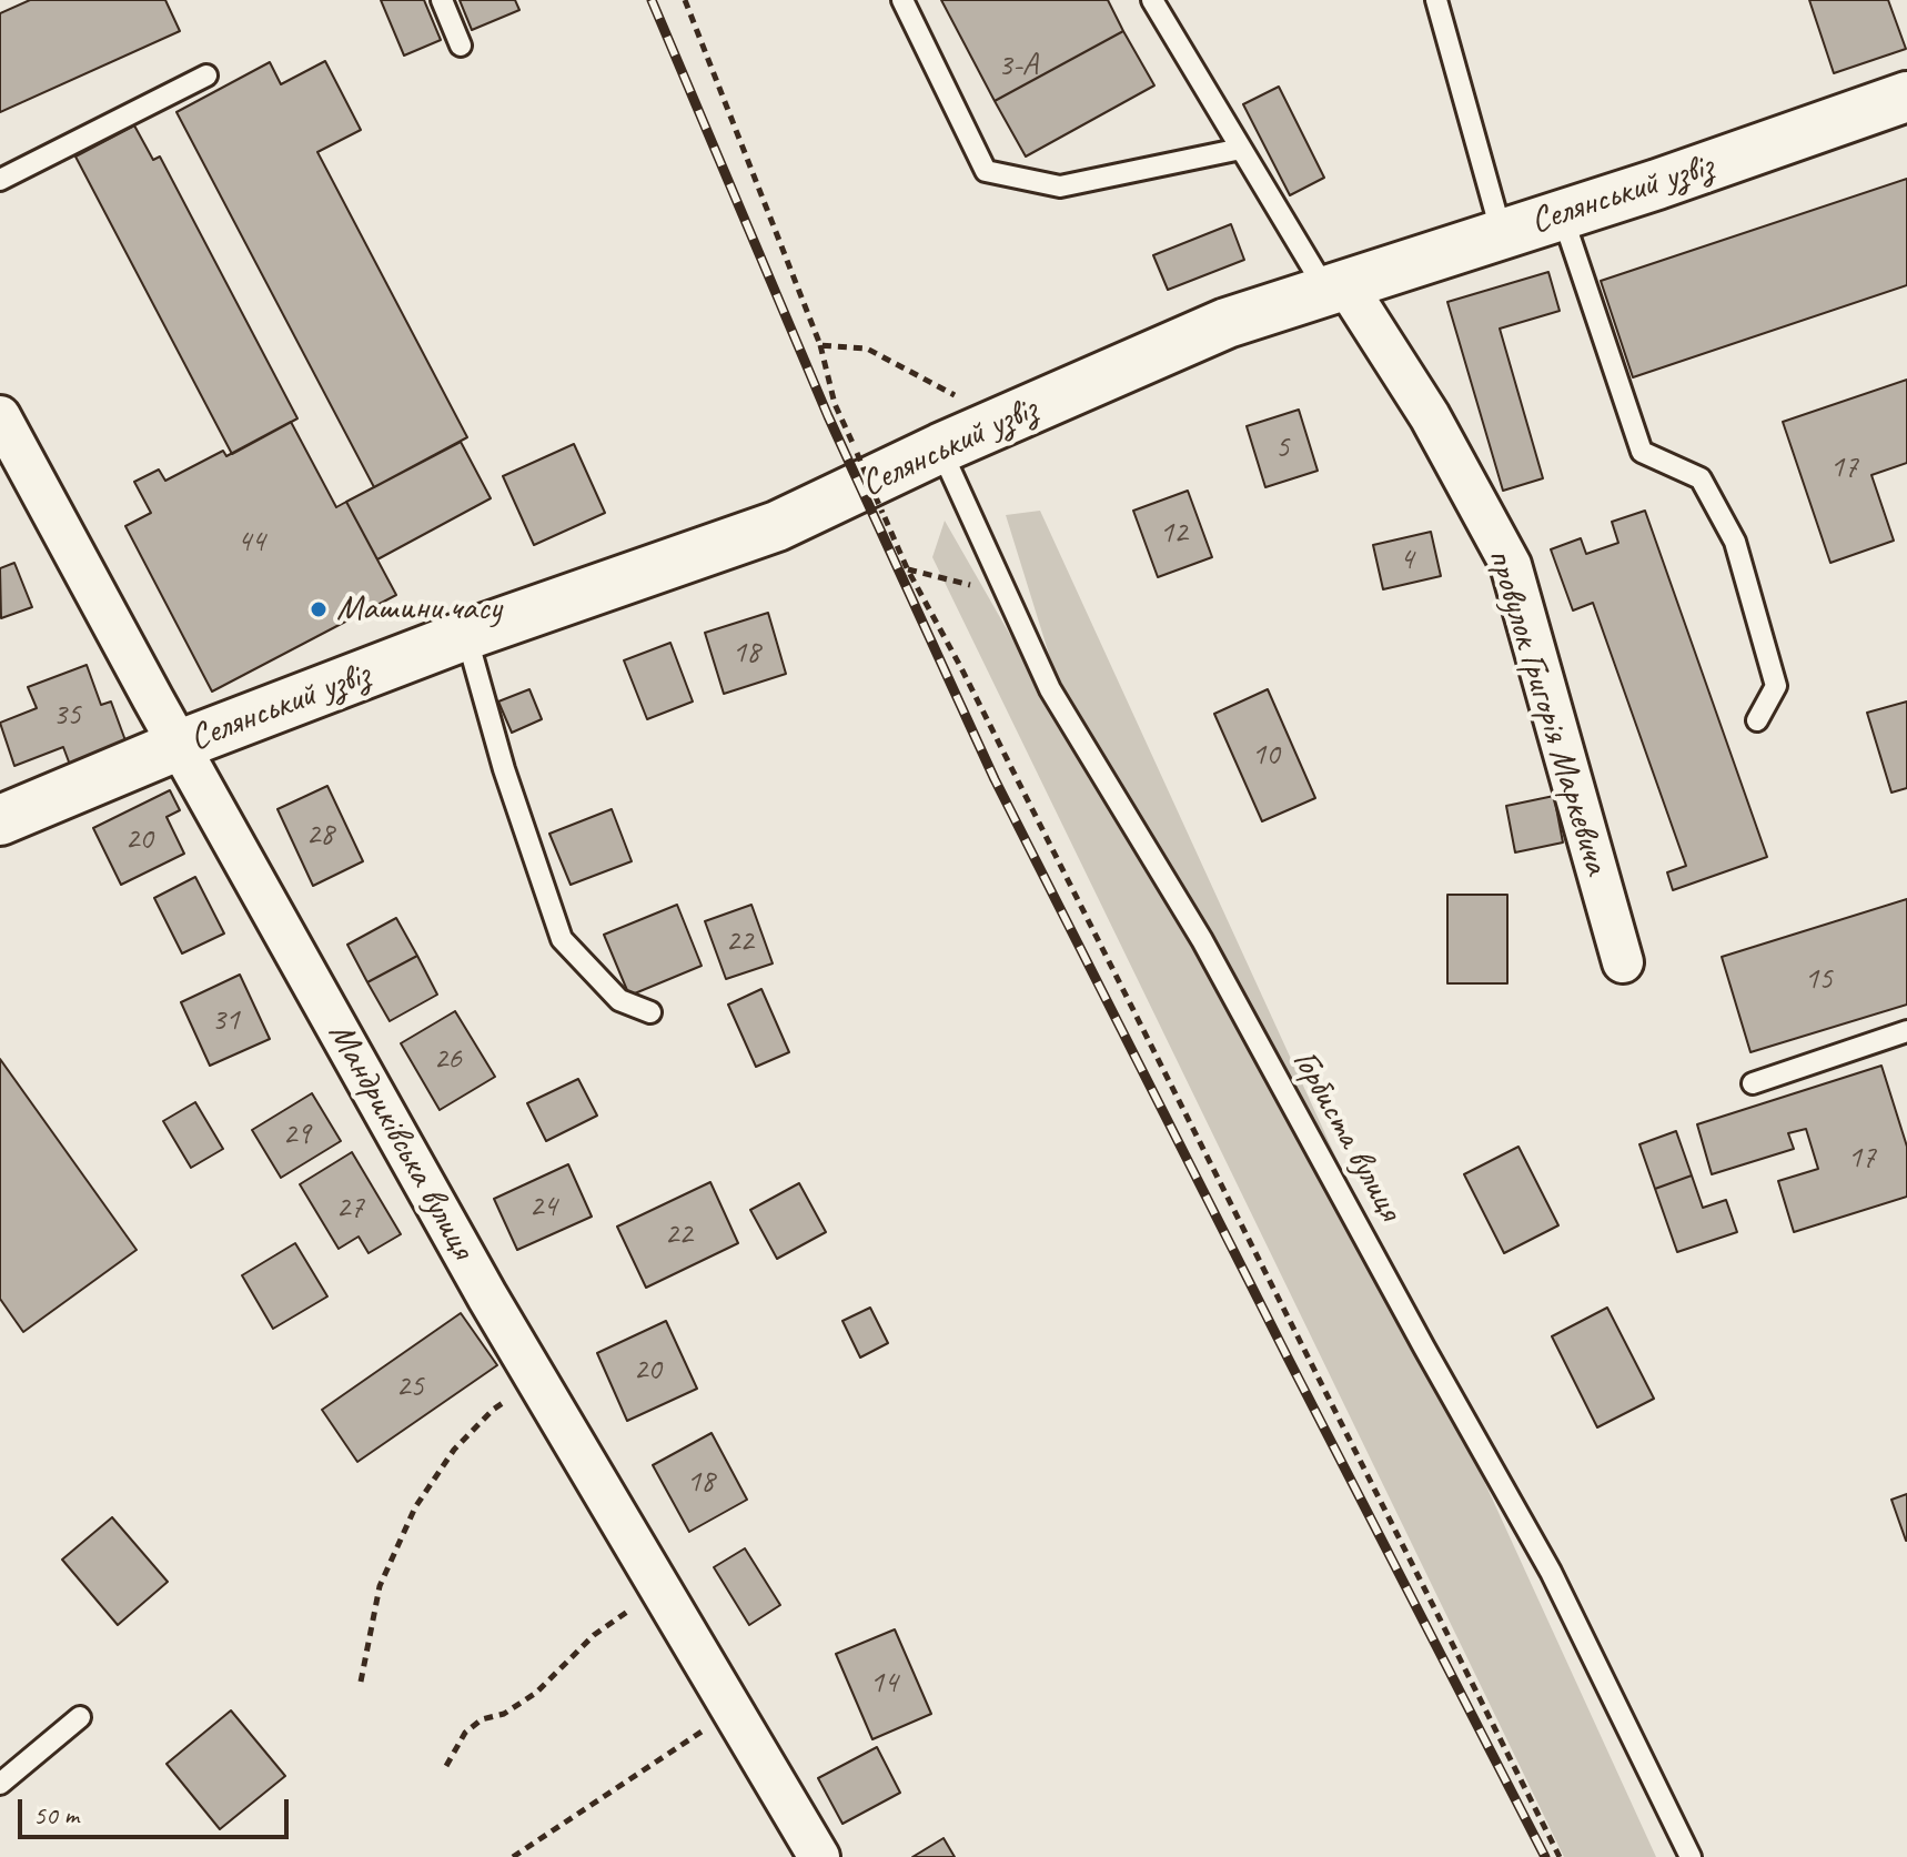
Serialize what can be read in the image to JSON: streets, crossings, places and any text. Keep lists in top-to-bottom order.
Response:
{
  "streets": {
    "street": ["Селянський узвіз", "провулок Григорія Маркевича", "Мандриківська вулиця"],
    "lane": ["Горбиста вулиця"]
  },
  "crossings": [
    ["Селянський узвіз", "провулок Григорія Маркевича"],
    ["Селянський узвіз", "Горбиста вулиця"],
    ["Селянський узвіз", "Мандриківська вулиця"]
  ],
  "places": ["Машини часу"],
  "house_numbers": [
    "3-А",
    "5",
    "17",
    "12",
    "44",
    "4",
    "18",
    "35",
    "10",
    "28",
    "20",
    "22",
    "15",
    "31",
    "26",
    "29",
    "17",
    "24",
    "27",
    "22",
    "20",
    "25",
    "18",
    "14"
  ],
  "scale_bar": "50 m"
}
